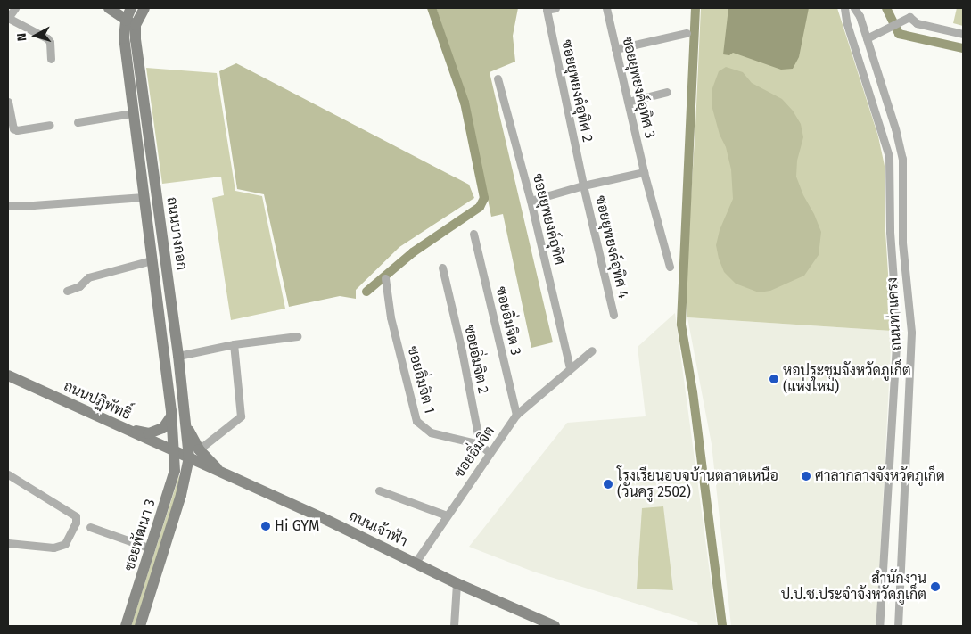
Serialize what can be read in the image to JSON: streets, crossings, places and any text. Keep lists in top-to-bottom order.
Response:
{
  "streets": {
    "main road": [
      "ถนนบางกอก",
      "ถนนปฏิพัทธิ์",
      "ถนนเจ้าฟ้า",
      "ซอยพัฒนา 3"
    ],
    "street": [
      "ซอยยุพยงค์อุทิศ 3",
      "ซอยยุพยงค์อุทิศ 2",
      "ซอยยุพยงค์อุทิศ",
      "ซอยยุพยงค์อุทิศ 4",
      "ถนนท่าแครง",
      "ซอยอิ่มจิต 3",
      "ซอยอิ่มจิต 2",
      "ซอยอิ่มจิต 1",
      "ซอยอิ่มจิต"
    ]
  },
  "crossings": [
    ["ซอยยุพยงค์อุทิศ 2", "ซอยยุพยงค์อุทิศ 4"],
    ["ซอยยุพยงค์อุทิศ", "ซอยอิ่มจิต"],
    ["ถนนบางกอก", "ถนนปฏิพัทธิ์"],
    ["ถนนบางกอก", "ถนนเจ้าฟ้า"],
    ["ถนนบางกอก", "ซอยพัฒนา 3"],
    ["ซอยอิ่มจิต 3", "ซอยอิ่มจิต"],
    ["ซอยอิ่มจิต 2", "ซอยอิ่มจิต 1"],
    ["ถนนปฏิพัทธิ์", "ถนนเจ้าฟ้า"],
    ["ถนนปฏิพัทธิ์", "ซอยพัฒนา 3"],
    ["ซอยอิ่มจิต", "ถนนเจ้าฟ้า"],
    ["ถนนเจ้าฟ้า", "ซอยพัฒนา 3"]
  ],
  "places": [
    "หอประชุมจังหวัดภูเก็ต (แห่งใหม่)",
    "ศาลากลางจังหวัดภูเก็ต",
    "โรงเรียนอบจบ้านตลาดเหนือ (วันครู 2502)",
    "Hi GYM",
    "สำนักงาน ป.ป.ช.ประจำจังหวัดภูเก็ต"
  ],
  "north": "left"
}
